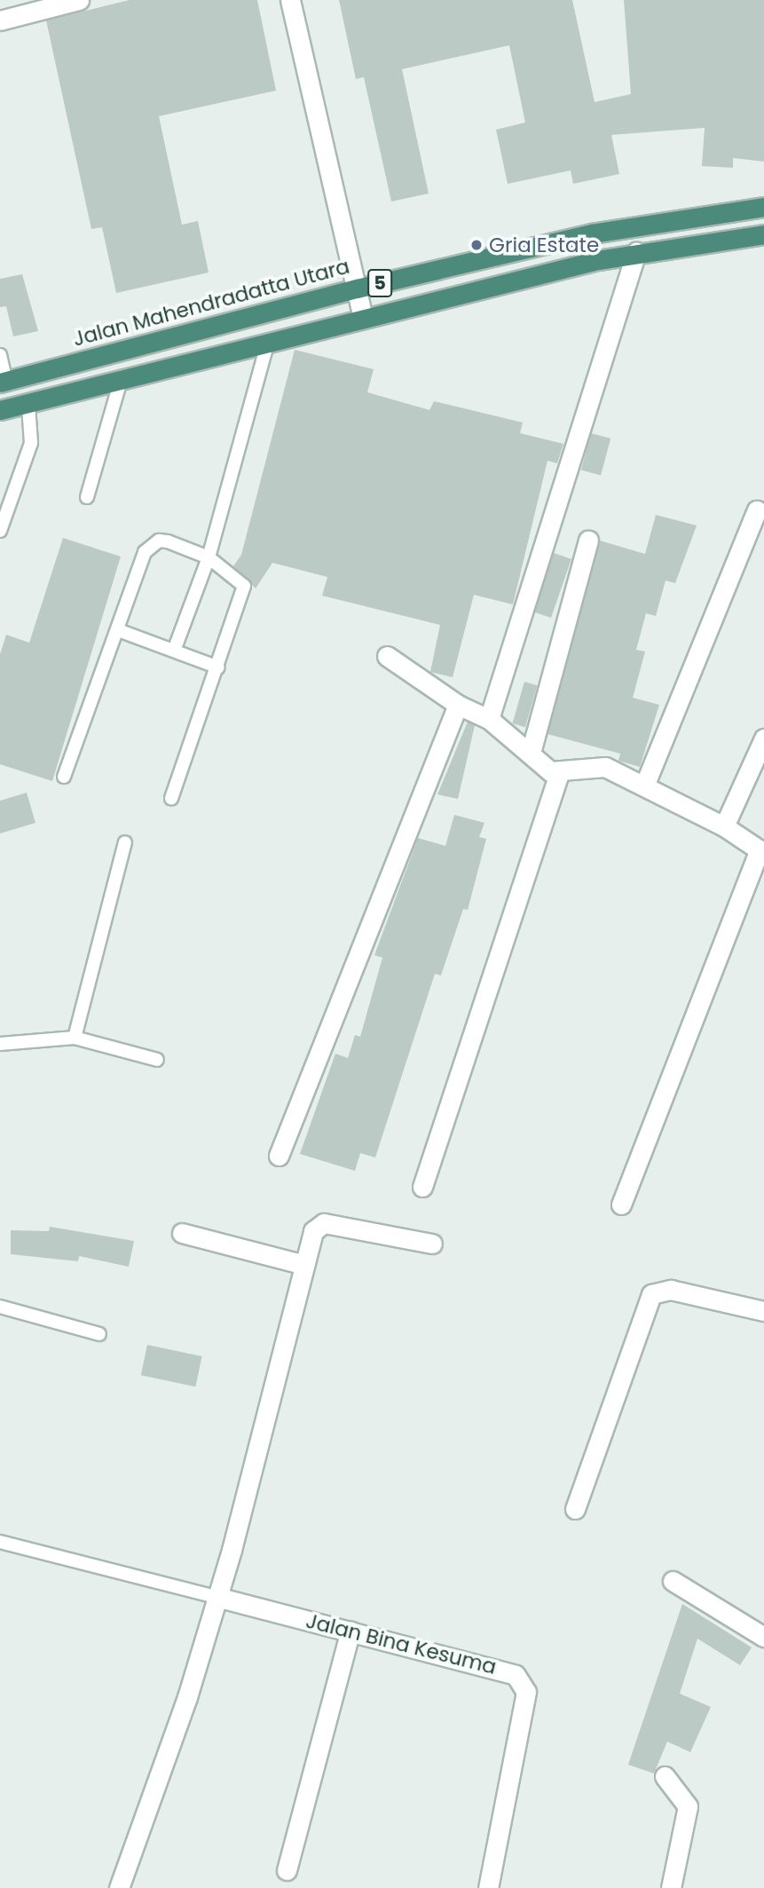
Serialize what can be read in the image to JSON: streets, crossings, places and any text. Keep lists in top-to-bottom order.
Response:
{
  "streets": {
    "highway": ["5", "Jalan Mahendradatta Utara"],
    "street": ["Jalan Bina Kesuma"]
  },
  "places": ["Gria Estate"]
}
